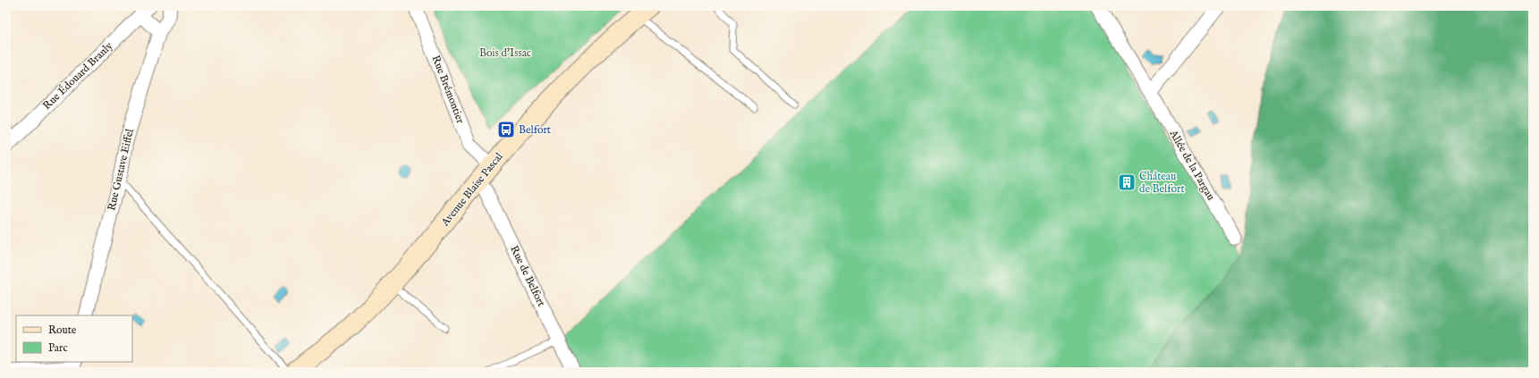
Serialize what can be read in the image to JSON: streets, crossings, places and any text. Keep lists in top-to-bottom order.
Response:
{
  "streets": {
    "main road": ["Avenue Blaise Pascal"],
    "street": [
      "Rue Édouard Branly",
      "Rue Brémontier",
      "Allée de la Pargau",
      "Rue Gustave Eiffel",
      "Rue de Belfort"
    ]
  },
  "crossings": [
    ["Rue Brémontier", "Avenue Blaise Pascal"],
    ["Avenue Blaise Pascal", "Rue de Belfort"]
  ],
  "parks": ["Bois d'Issac"],
  "places": {
    "bus stop": ["Belfort"],
    "building": ["Château de Belfort"]
  },
  "legend": ["Route", "Parc"]
}
